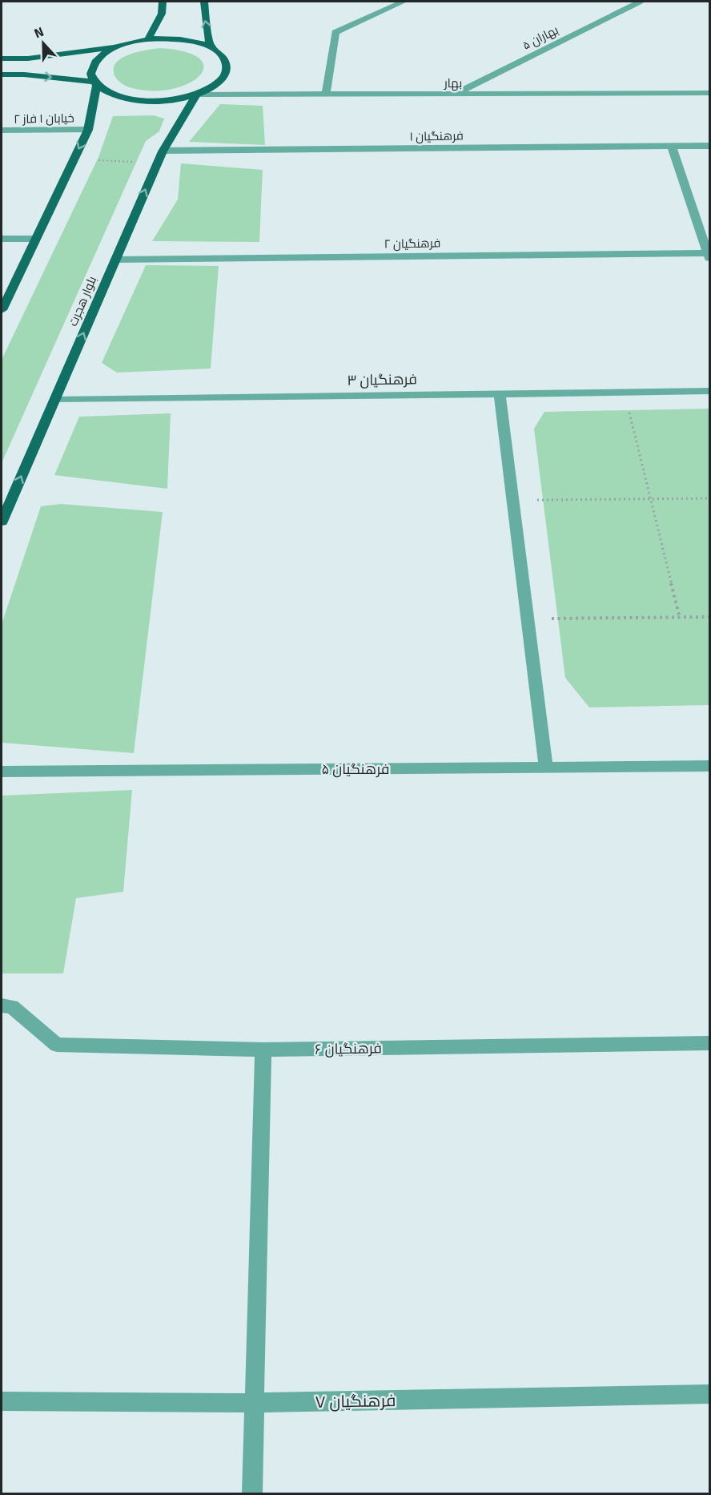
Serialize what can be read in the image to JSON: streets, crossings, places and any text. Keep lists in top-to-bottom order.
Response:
{
  "streets": {
    "main road": ["بلوار هجرت"],
    "street": [
      "بهاران ۵",
      "بهار",
      "خیابان ۱ فاز ۲",
      "فرهنگیان ۱",
      "فرهنگیان ۲",
      "فرهنگیان ۳",
      "فرهنگیان ۵",
      "فرهنگیان ۶",
      "فرهنگیان ۷"
    ]
  },
  "crossings": [
    ["بهاران ۵", "بهار"],
    ["بهار", "بلوار هجرت"],
    ["فرهنگیان ۱", "بلوار هجرت"],
    ["فرهنگیان ۲", "بلوار هجرت"],
    ["بلوار هجرت", "فرهنگیان ۳"]
  ],
  "north": "top"
}
